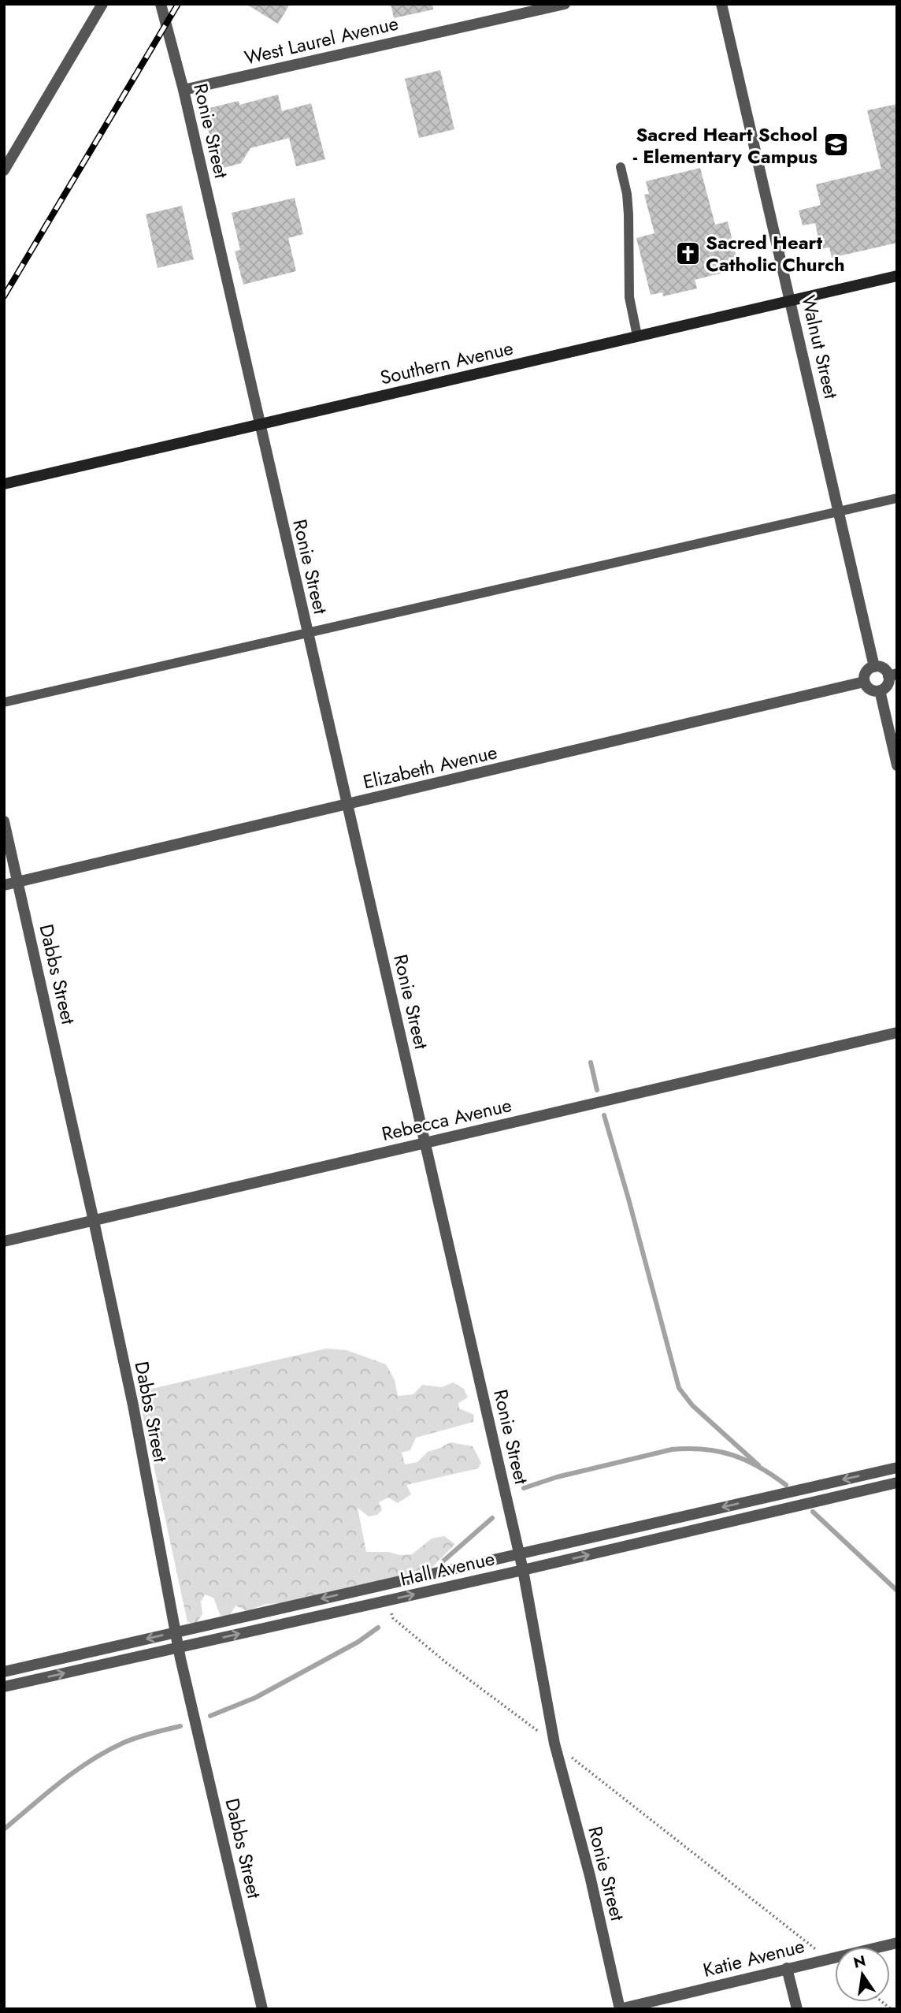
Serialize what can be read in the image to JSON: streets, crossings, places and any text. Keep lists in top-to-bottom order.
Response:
{
  "streets": {
    "main road": ["Southern Avenue"],
    "street": [
      "West Laurel Avenue",
      "Ronie Street",
      "Walnut Street",
      "Elizabeth Avenue",
      "Dabbs Street",
      "Rebecca Avenue",
      "Hall Avenue",
      "Katie Avenue"
    ]
  },
  "crossings": [
    ["West Laurel Avenue", "Ronie Street"],
    ["Ronie Street", "Southern Avenue"],
    ["Ronie Street", "Elizabeth Avenue"],
    ["Ronie Street", "Rebecca Avenue"],
    ["Ronie Street", "Hall Avenue"],
    ["Ronie Street", "Katie Avenue"],
    ["Walnut Street", "Southern Avenue"],
    ["Walnut Street", "Elizabeth Avenue"],
    ["Elizabeth Avenue", "Dabbs Street"],
    ["Dabbs Street", "Rebecca Avenue"],
    ["Dabbs Street", "Hall Avenue"]
  ],
  "places": {
    "school or university": ["Sacred Heart School - Elementary Campus"],
    "church": ["Sacred Heart Catholic Church"]
  },
  "north": "top"
}
